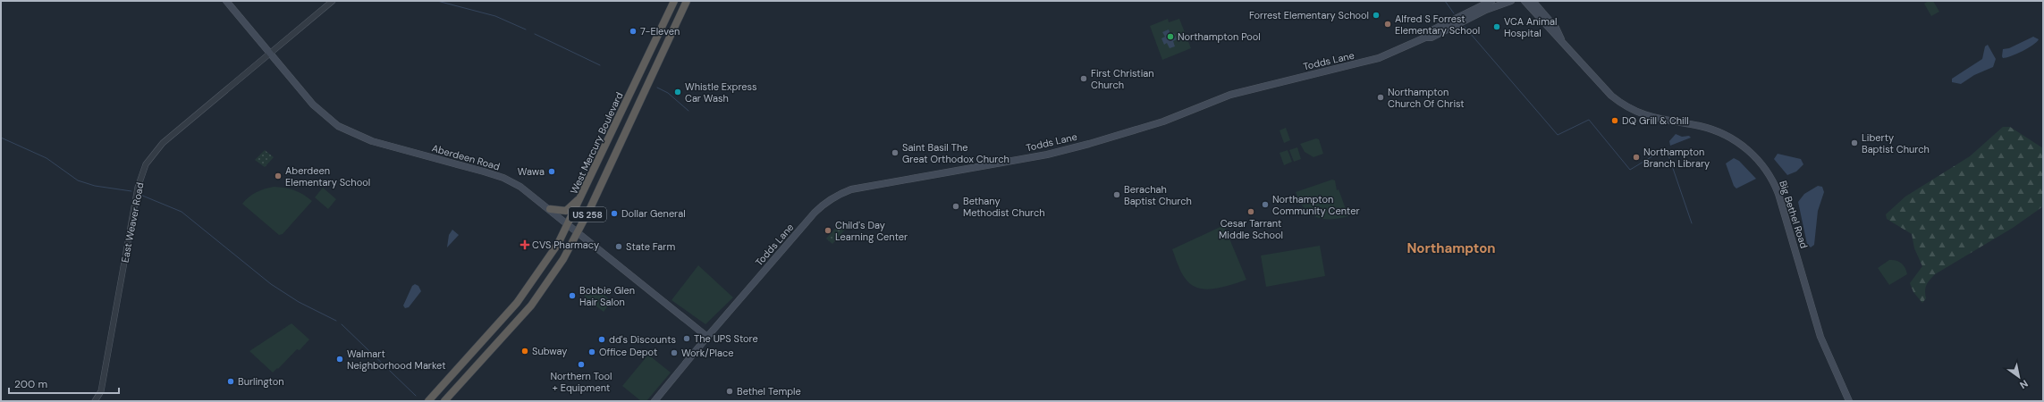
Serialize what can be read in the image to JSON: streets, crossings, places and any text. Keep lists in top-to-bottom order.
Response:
{
  "streets": {
    "highway": ["West Mercury Boulevard", "US 258"],
    "main road": ["Todds Lane", "Aberdeen Road", "Big Bethel Road"],
    "street": ["East Weaver Road"]
  },
  "crossings": [
    ["Todds Lane", "Aberdeen Road"],
    ["West Mercury Boulevard", "Aberdeen Road"],
    ["Aberdeen Road", "US 258"],
    ["Aberdeen Road", "East Weaver Road"]
  ],
  "districts": ["Northampton"],
  "places": {
    "other": [
      "Forrest Elementary School",
      "Alfred S Forrest Elementary School",
      "VCA Animal Hospital",
      "7-Eleven",
      "Northampton Pool",
      "First Christian Church",
      "Whistle Express Car Wash",
      "Northampton Church Of Christ",
      "DQ Grill & Chill",
      "Liberty Baptist Church",
      "Saint Basil The Great Orthodox Church",
      "Northampton Branch Library",
      "Wawa",
      "Aberdeen Elementary School",
      "Berachah Baptist Church",
      "Northampton Community Center",
      "Bethany Methodist Church",
      "Cesar Tarrant Middle School",
      "Dollar General",
      "Child's Day Learning Center",
      "State Farm",
      "Bobbie Glen Hair Salon",
      "The UPS Store",
      "dd's Discounts",
      "Subway",
      "Office Depot",
      "Work/Place",
      "Walmart Neighborhood Market",
      "Northern Tool + Equipment",
      "Burlington",
      "Bethel Temple"
    ],
    "health": ["CVS Pharmacy"]
  },
  "scale_bar": "200 m",
  "north": "bottom right"
}
